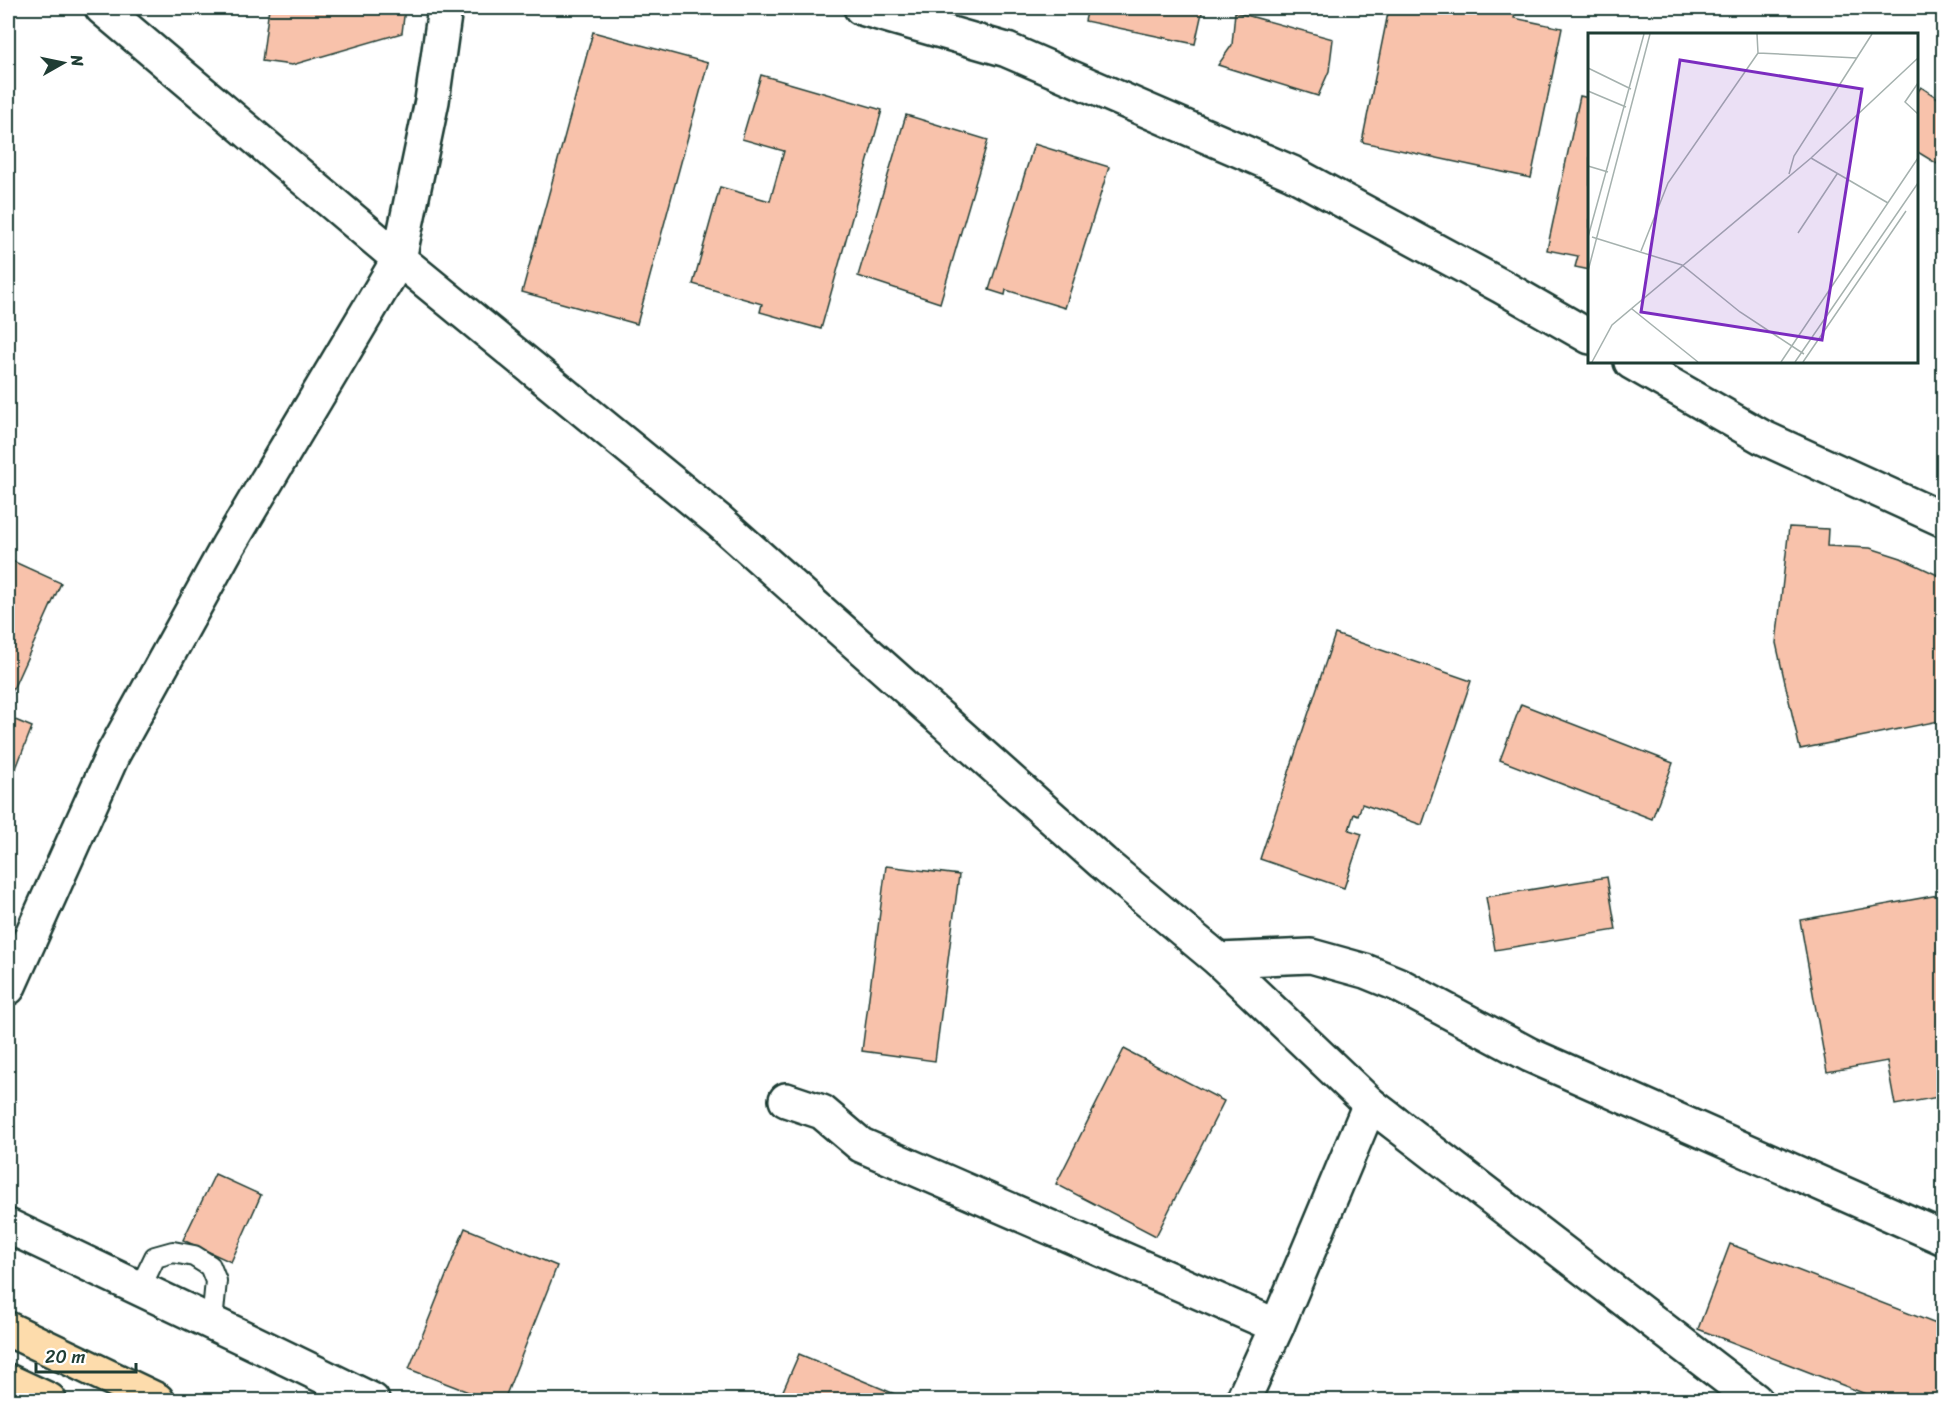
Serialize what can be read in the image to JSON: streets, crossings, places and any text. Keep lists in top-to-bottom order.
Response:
{
  "scale_bar": "20 m",
  "north": "right"
}
